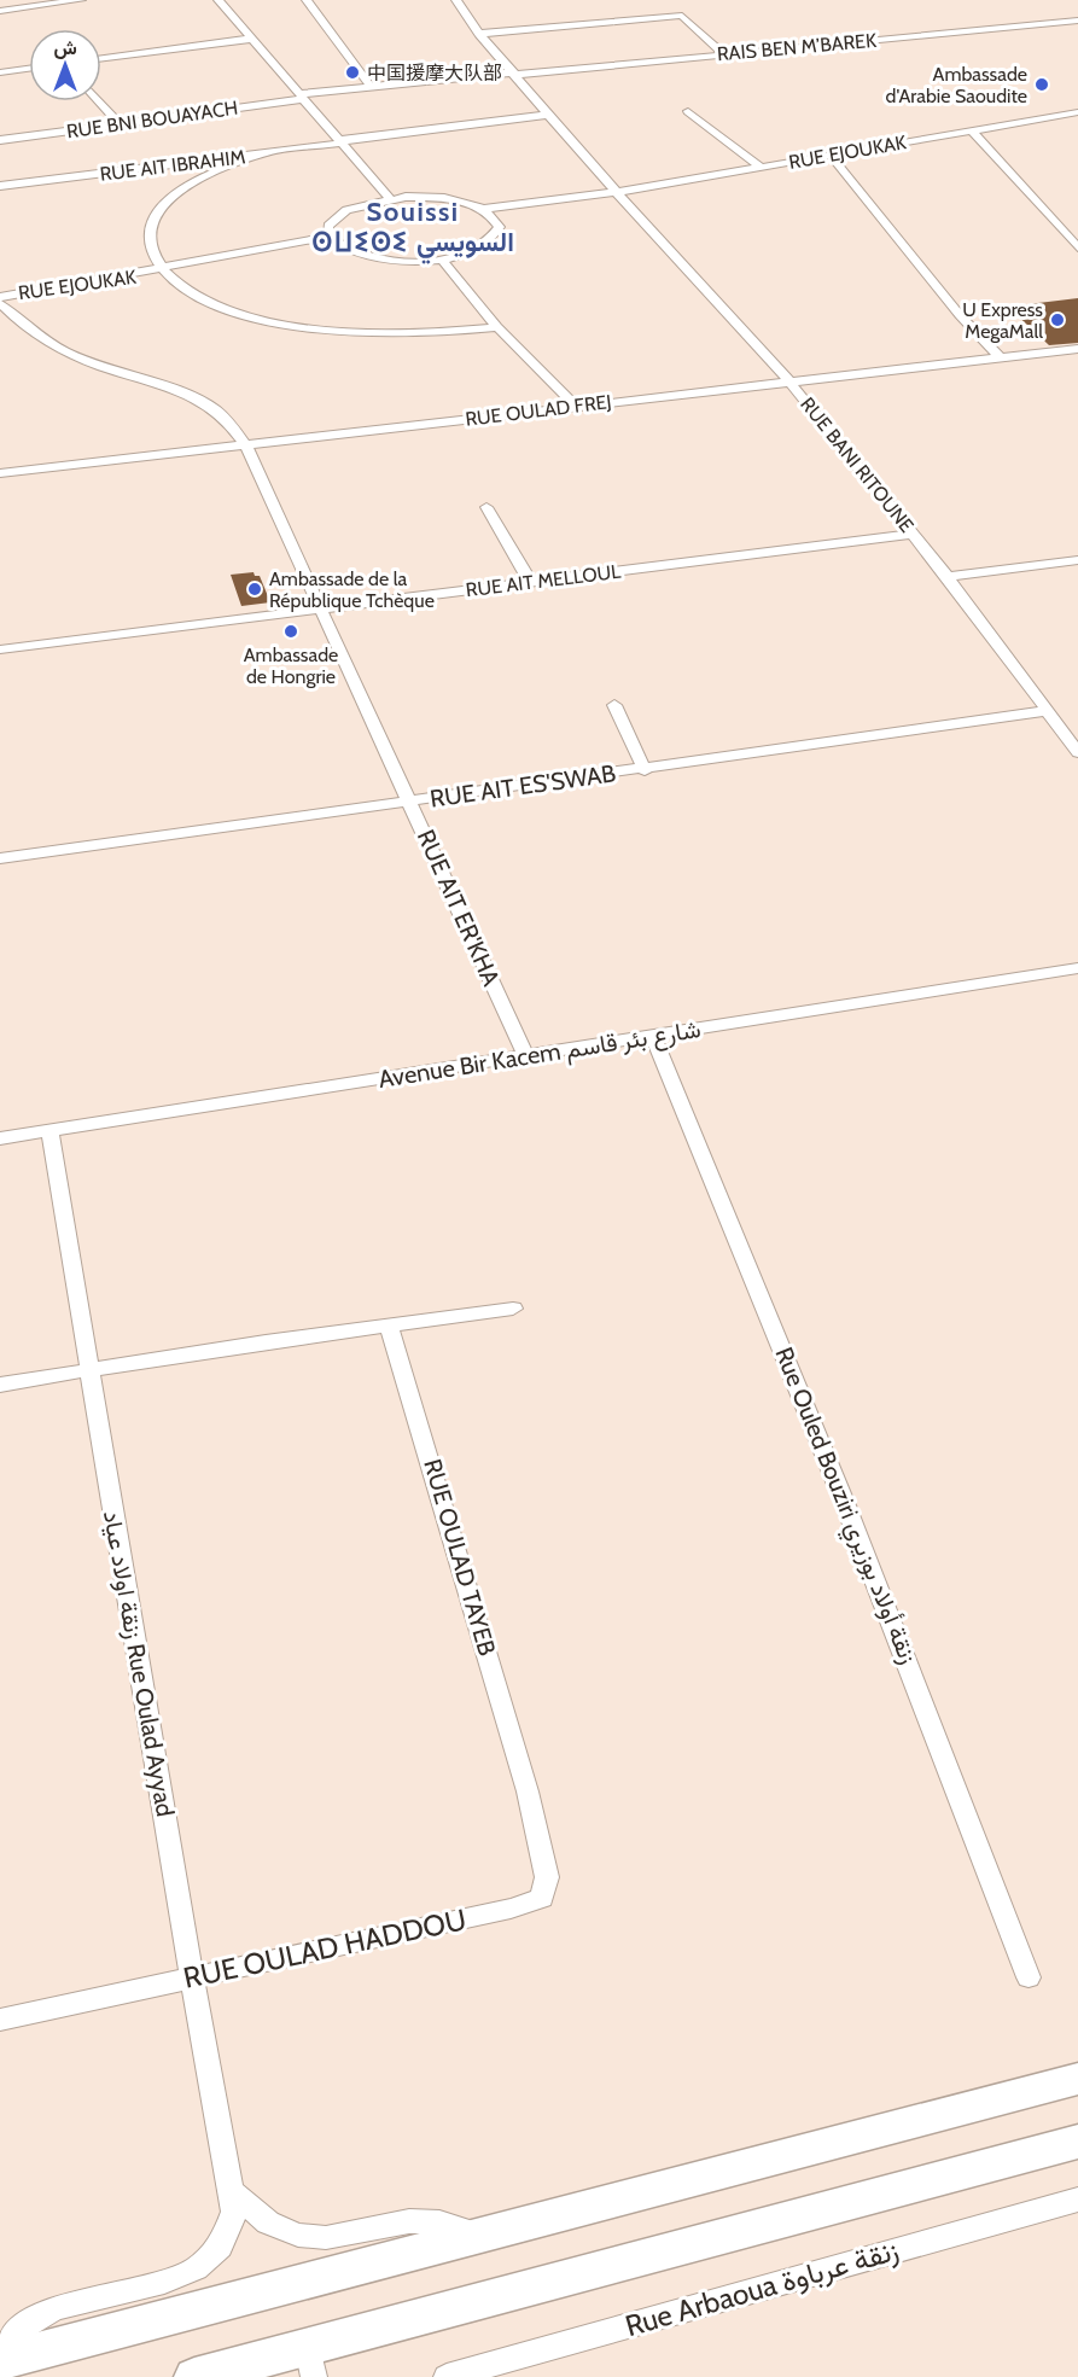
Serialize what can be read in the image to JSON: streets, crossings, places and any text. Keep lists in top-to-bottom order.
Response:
{
  "streets": {
    "street": [
      "RAIS BEN M’BAREK",
      "RUE BNI BOUAYACH",
      "RUE EJOUKAK",
      "RUE AIT IBRAHIM",
      "RUE OULAD FREJ",
      "RUE BANI RITOUNE",
      "RUE AIT MELLOUL",
      "RUE AIT ES'SWAB",
      "RUE AIT ER'KHA",
      "Avenue Bir Kacem شارع بئر قاسم",
      "Rue Ouled Bouziri زنقة أولاد بوزيري",
      "RUE OULAD TAYEB",
      "زنقة اولاد عياد Rue Oulad Ayyad",
      "RUE OULAD HADDOU",
      "Rue Arbaoua زنقة عرباوة"
    ]
  },
  "crossings": [
    ["RAIS BEN M’BAREK", "RUE BNI BOUAYACH"],
    ["RAIS BEN M’BAREK", "RUE BANI RITOUNE"],
    ["RUE BNI BOUAYACH", "RUE BANI RITOUNE"],
    ["RUE EJOUKAK", "RUE BANI RITOUNE"],
    ["RUE EJOUKAK", "RUE AIT ER'KHA"],
    ["RUE AIT IBRAHIM", "RUE BANI RITOUNE"],
    ["RUE OULAD FREJ", "RUE BANI RITOUNE"],
    ["RUE OULAD FREJ", "RUE AIT ER'KHA"],
    ["RUE BANI RITOUNE", "RUE AIT MELLOUL"],
    ["RUE BANI RITOUNE", "RUE AIT ES'SWAB"],
    ["RUE AIT MELLOUL", "RUE AIT ER'KHA"],
    ["RUE AIT ES'SWAB", "RUE AIT ER'KHA"],
    ["RUE AIT ER'KHA", "Avenue Bir Kacem شارع بئر قاسم"],
    ["Avenue Bir Kacem شارع بئر قاسم", "Rue Ouled Bouziri زنقة أولاد بوزيري"],
    ["Avenue Bir Kacem شارع بئر قاسم", "زنقة اولاد عياد Rue Oulad Ayyad"],
    ["RUE OULAD TAYEB", "RUE OULAD HADDOU"],
    ["زنقة اولاد عياد Rue Oulad Ayyad", "RUE OULAD HADDOU"]
  ],
  "districts": ["Souissi ⵙⵡⵉⵙⵉ السويسي"],
  "places": [
    "中国援摩大队部",
    "Ambassade d'Arabie Saoudite",
    "U Express MegaMall",
    "Ambassade de la République Tchèque",
    "Ambassade de Hongrie"
  ],
  "north": "top"
}
